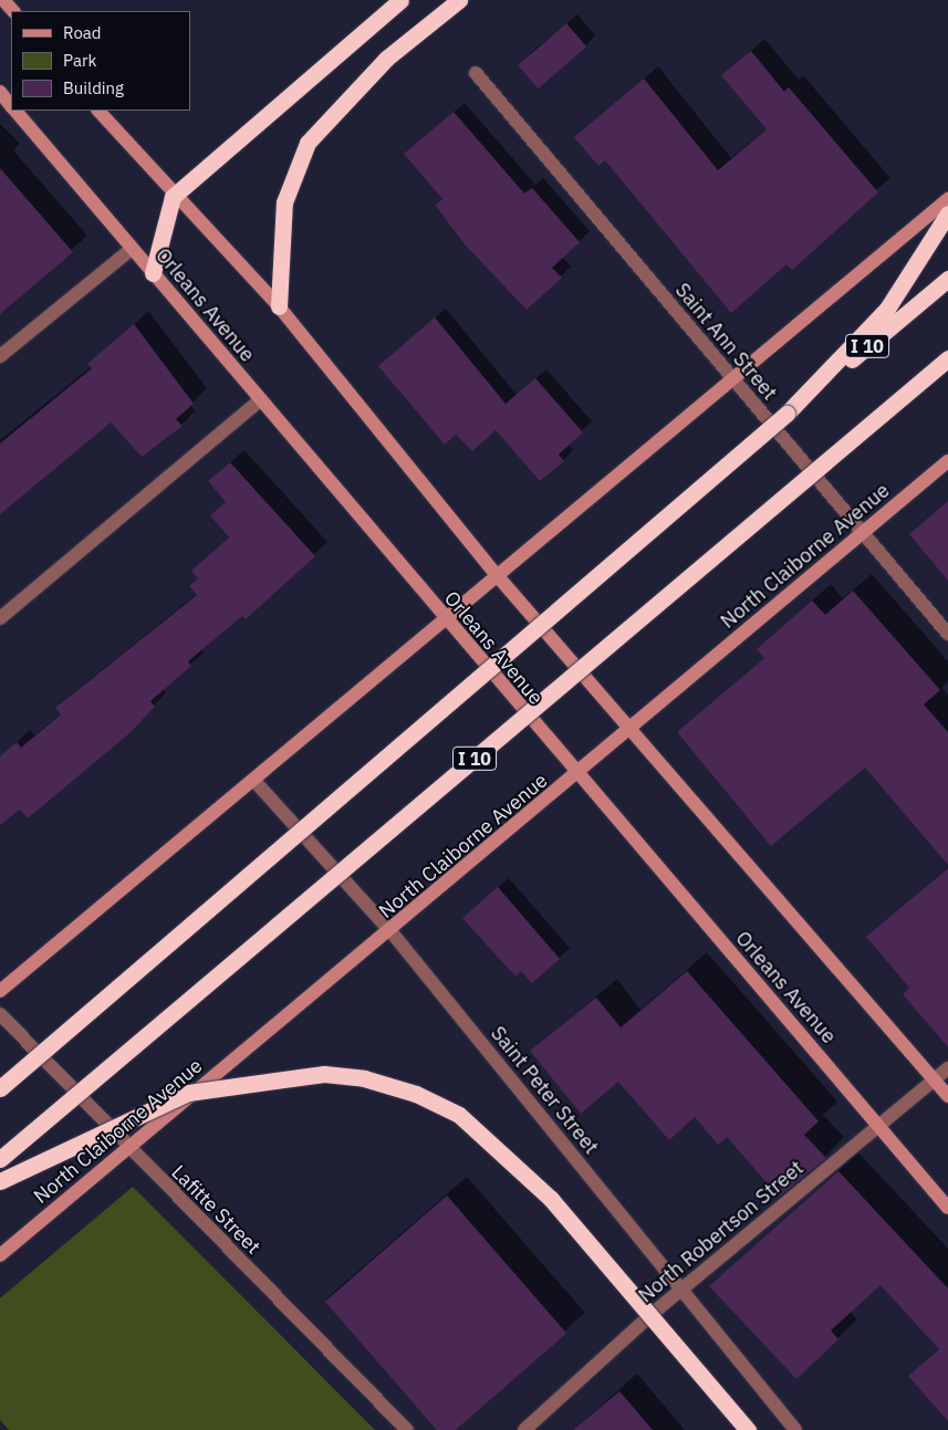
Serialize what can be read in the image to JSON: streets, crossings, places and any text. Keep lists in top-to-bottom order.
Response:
{
  "streets": {
    "highway": ["I 10"],
    "street": [
      "Orleans Avenue",
      "Saint Ann Street",
      "North Claiborne Avenue",
      "Saint Peter Street",
      "Lafitte Street",
      "North Robertson Street"
    ]
  },
  "crossings": [
    ["Orleans Avenue", "North Claiborne Avenue"],
    ["Orleans Avenue", "North Robertson Street"],
    ["Saint Ann Street", "North Claiborne Avenue"],
    ["North Claiborne Avenue", "Saint Peter Street"],
    ["North Claiborne Avenue", "Lafitte Street"],
    ["Saint Peter Street", "North Robertson Street"]
  ],
  "legend": ["Road", "Park", "Building"]
}
